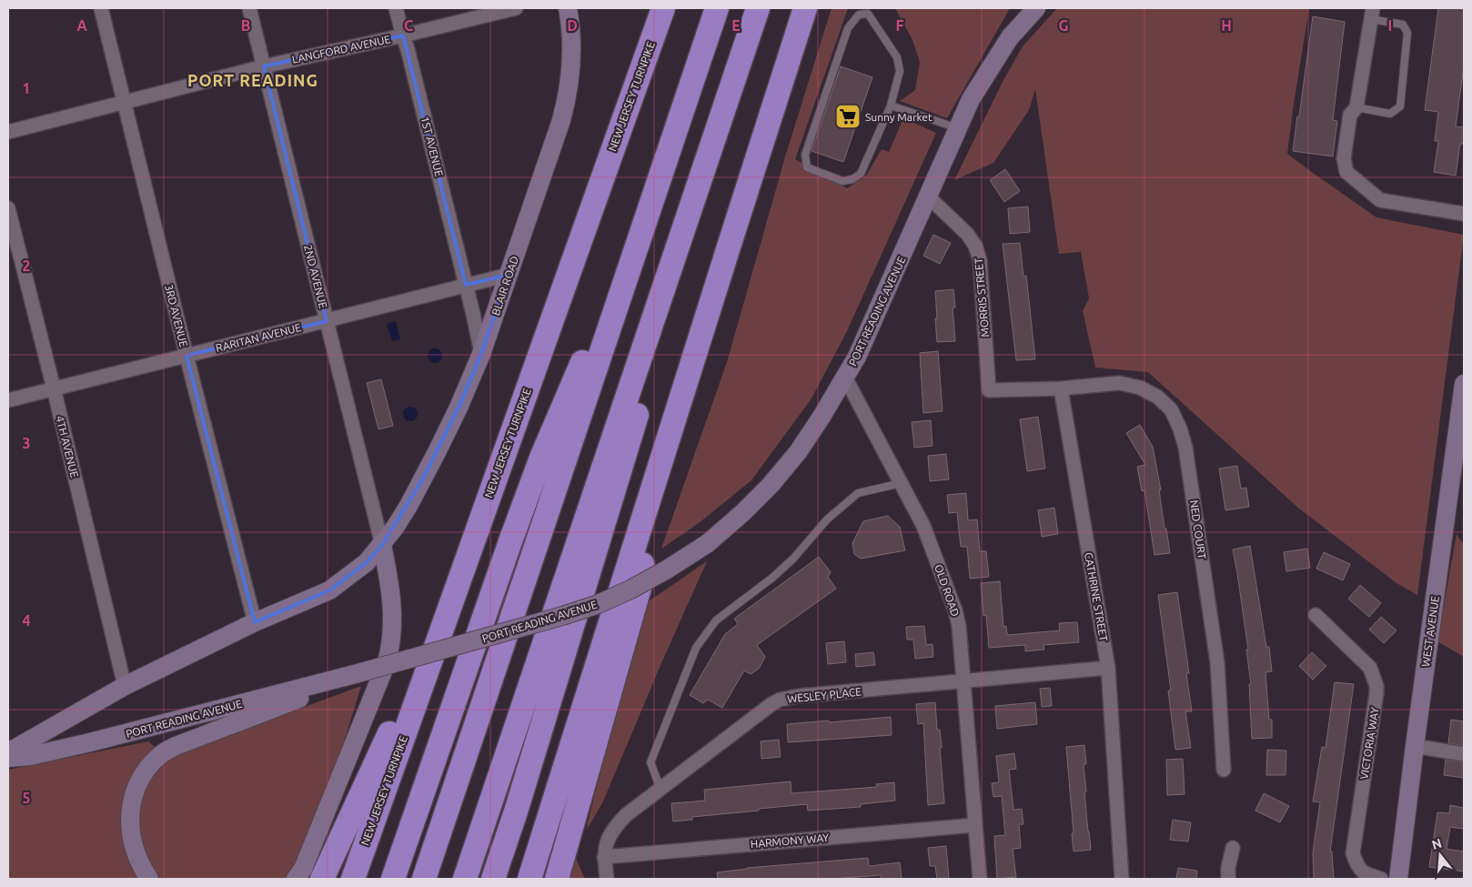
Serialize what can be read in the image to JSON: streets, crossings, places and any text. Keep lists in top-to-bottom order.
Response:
{
  "streets": {
    "highway": ["NEW JERSEY TURNPIKE"],
    "main road": ["BLAIR ROAD", "PORT READING AVENUE", "WEST AVENUE"],
    "street": [
      "LANGFORD AVENUE",
      "1ST AVENUE",
      "2ND AVENUE",
      "MORRIS STREET",
      "3RD AVENUE",
      "RARITAN AVENUE",
      "4TH AVENUE",
      "NED COURT",
      "OLD ROAD",
      "CATHRINE STREET",
      "WESLEY PLACE",
      "VICTORIA WAY",
      "HARMONY WAY"
    ]
  },
  "crossings": [
    ["LANGFORD AVENUE", "1ST AVENUE"],
    ["LANGFORD AVENUE", "2ND AVENUE"],
    ["LANGFORD AVENUE", "3RD AVENUE"],
    ["1ST AVENUE", "BLAIR ROAD"],
    ["1ST AVENUE", "RARITAN AVENUE"],
    ["2ND AVENUE", "BLAIR ROAD"],
    ["2ND AVENUE", "RARITAN AVENUE"],
    ["BLAIR ROAD", "RARITAN AVENUE"],
    ["MORRIS STREET", "PORT READING AVENUE"],
    ["MORRIS STREET", "NED COURT"],
    ["MORRIS STREET", "CATHRINE STREET"],
    ["PORT READING AVENUE", "OLD ROAD"],
    ["3RD AVENUE", "RARITAN AVENUE"],
    ["RARITAN AVENUE", "4TH AVENUE"],
    ["NED COURT", "CATHRINE STREET"],
    ["OLD ROAD", "WESLEY PLACE"],
    ["OLD ROAD", "HARMONY WAY"],
    ["CATHRINE STREET", "WESLEY PLACE"],
    ["WESLEY PLACE", "HARMONY WAY"]
  ],
  "districts": ["PORT READING"],
  "places": {
    "supermarket": ["Sunny Market"]
  },
  "north": "top",
  "grid": {
    "columns": [
      "A",
      "B",
      "C",
      "D",
      "E",
      "F",
      "G",
      "H",
      "I"
    ],
    "rows": [
      "1",
      "2",
      "3",
      "4",
      "5"
    ]
  }
}
